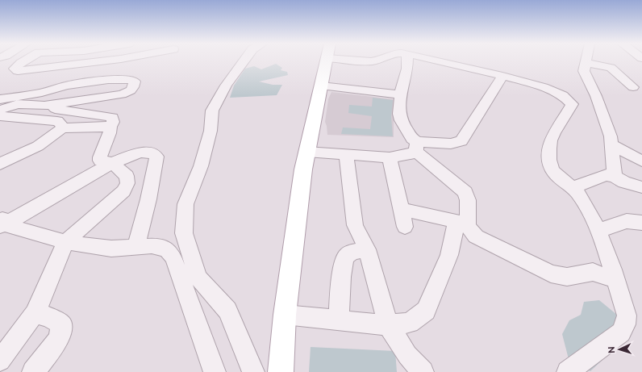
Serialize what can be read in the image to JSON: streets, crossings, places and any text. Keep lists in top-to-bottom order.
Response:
{
  "north": "left"
}
